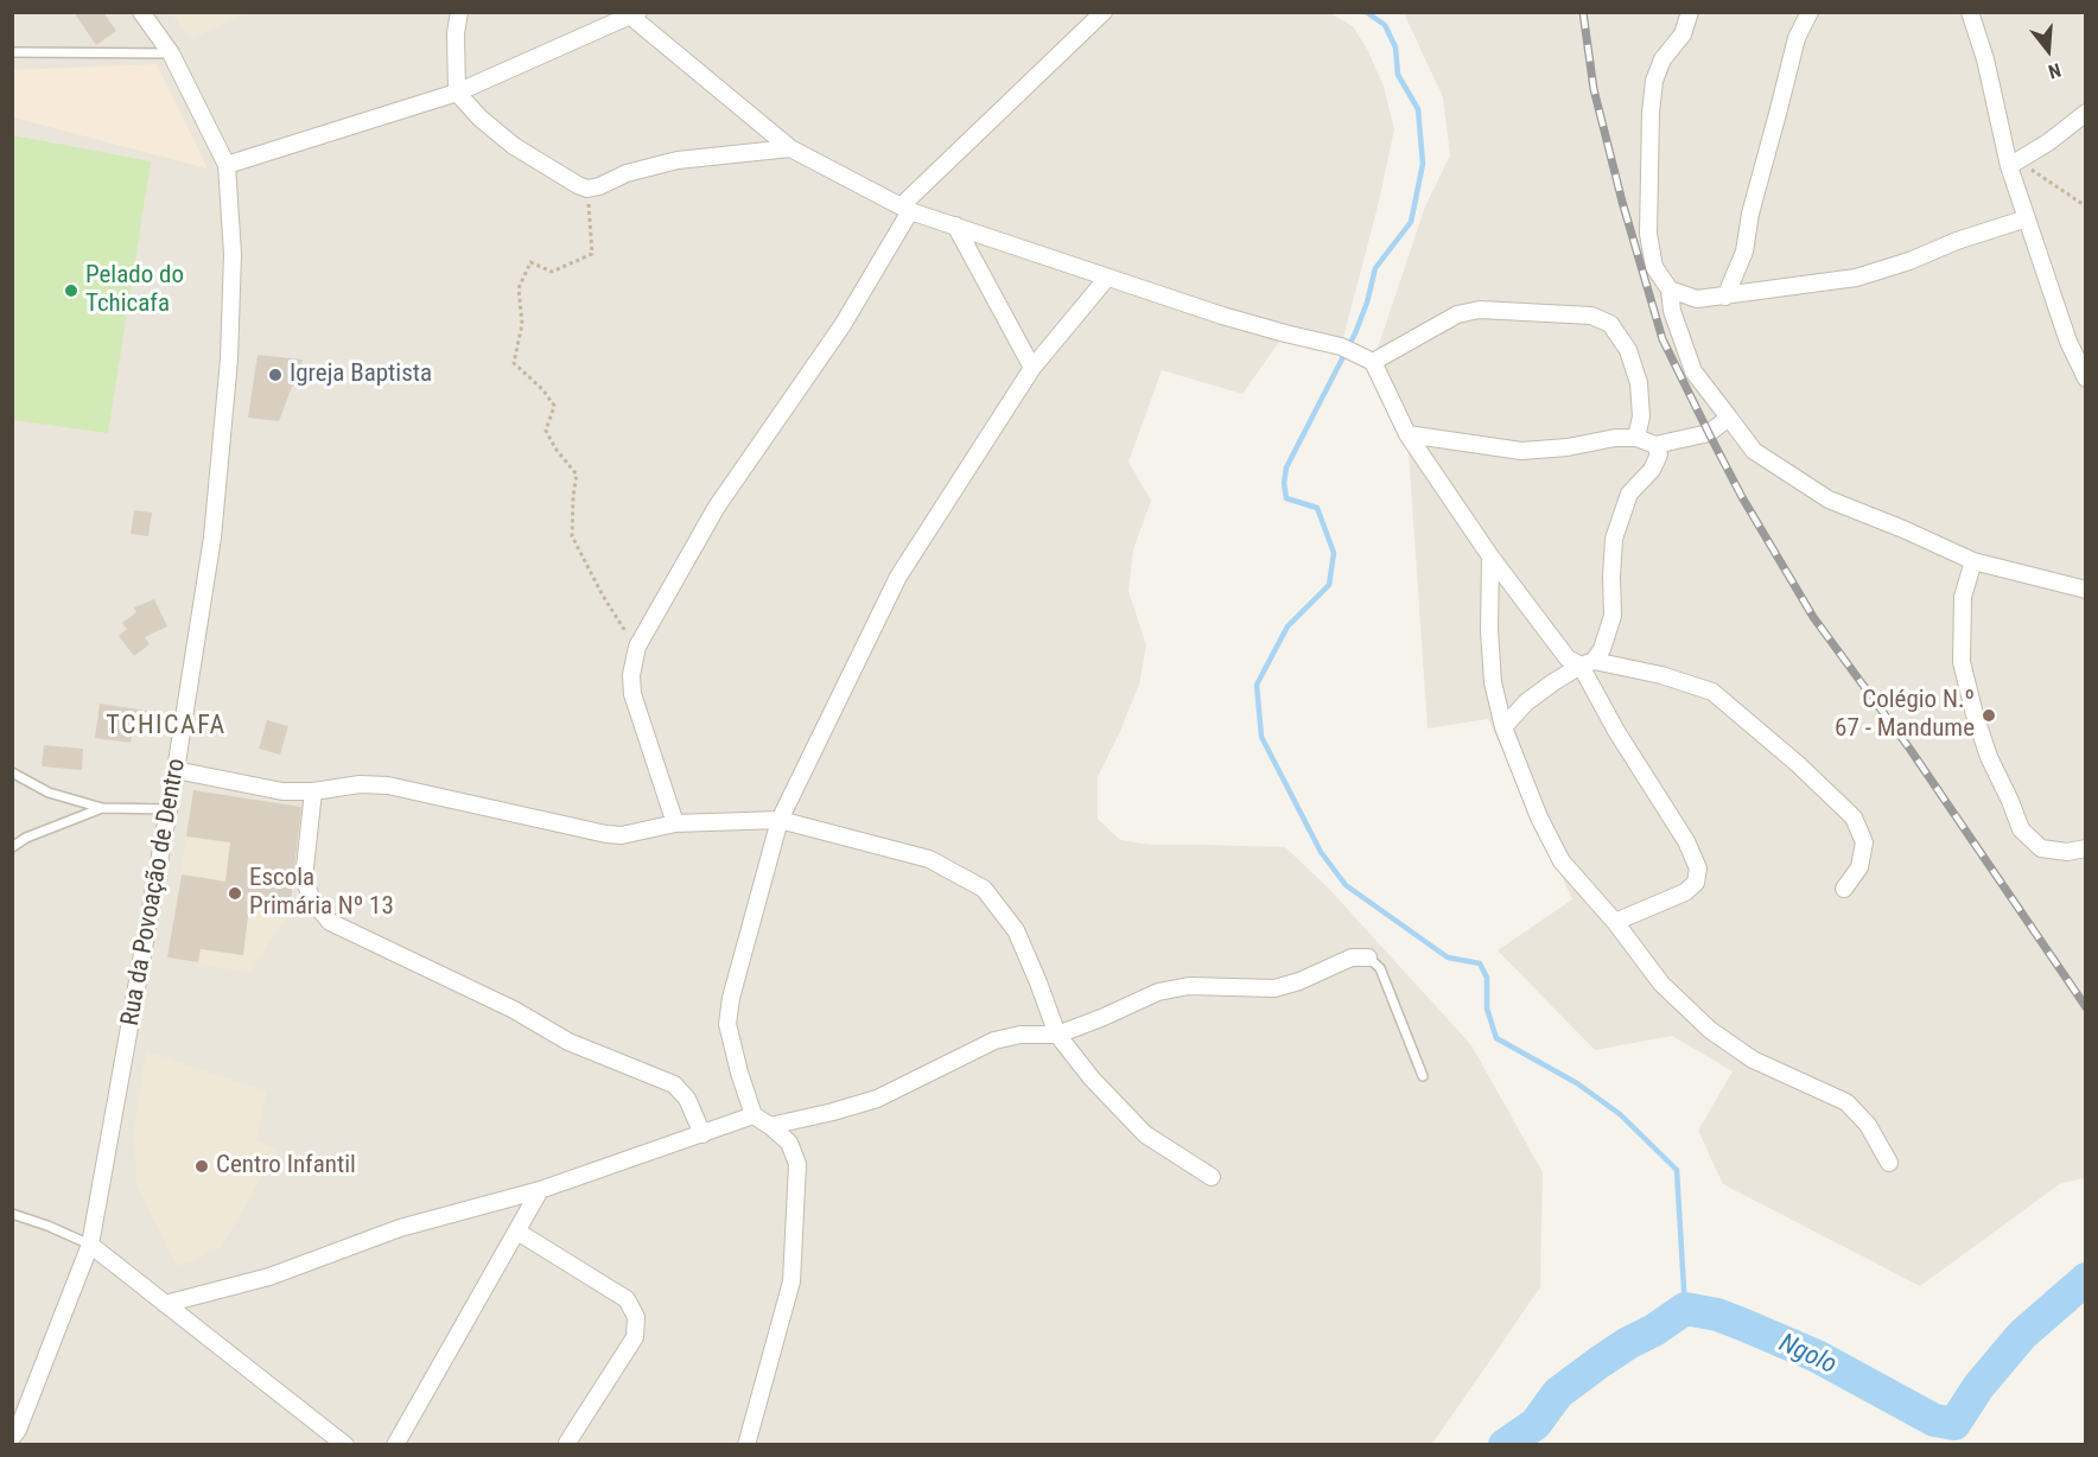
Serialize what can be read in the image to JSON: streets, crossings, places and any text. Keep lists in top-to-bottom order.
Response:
{
  "streets": {
    "street": ["Rua da Povoação de Dentro"]
  },
  "districts": ["TCHICAFA"],
  "water": ["Ngolo"],
  "places": [
    "Pelado do Tchicafa",
    "Igreja Baptista",
    "Colégio N.º 67 - Mandume",
    "Escola Primária Nº 13",
    "Centro Infantil"
  ],
  "north": "bottom"
}
